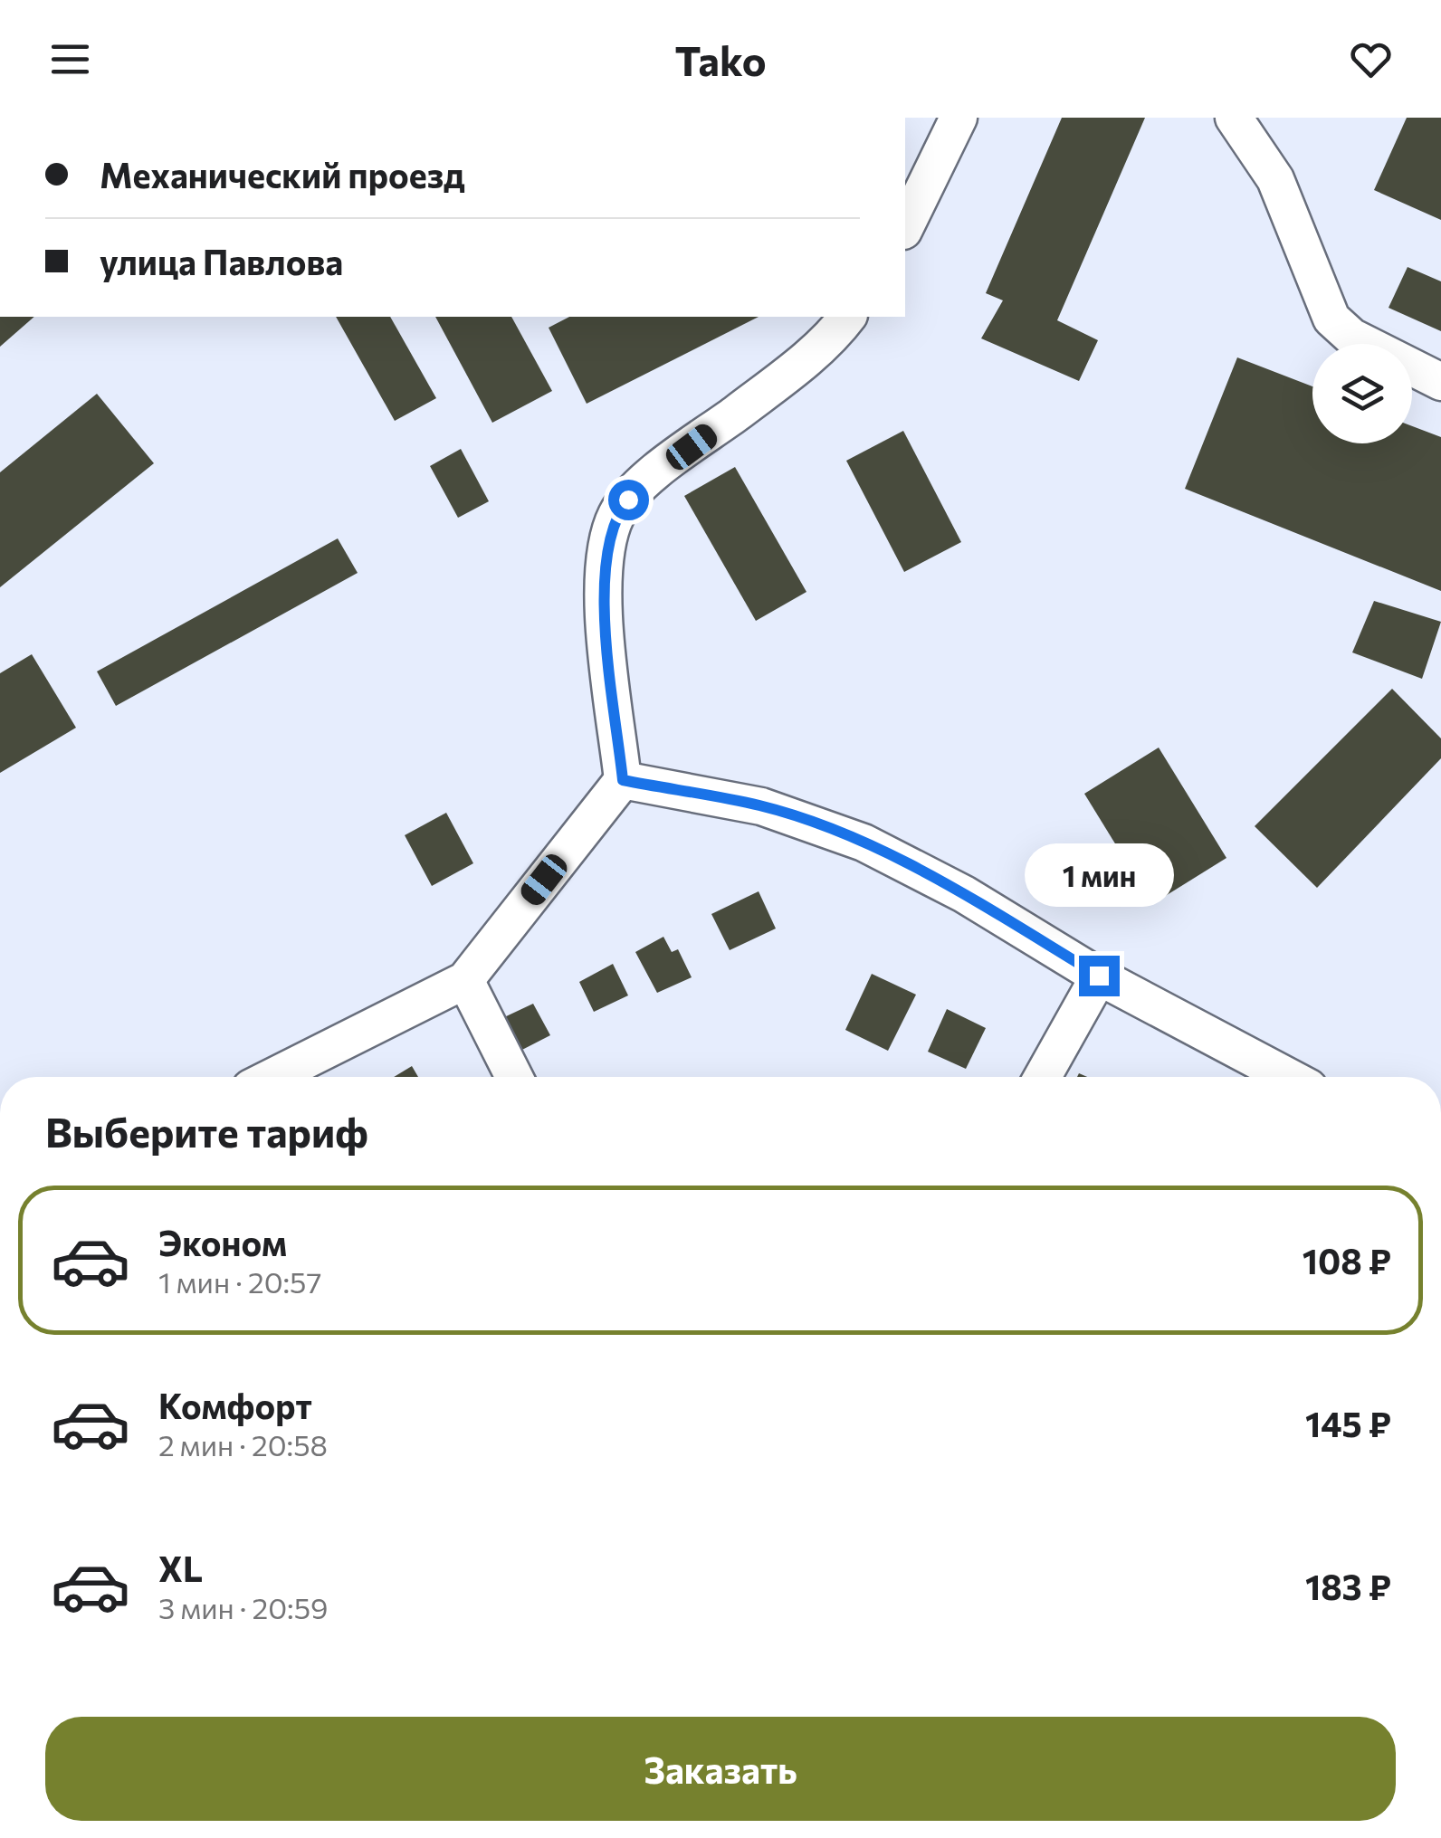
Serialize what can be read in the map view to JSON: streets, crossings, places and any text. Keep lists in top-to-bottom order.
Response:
{
  "page": {
    "header": "Tako",
    "banner": ["Механический проезд", "улица Павлова"],
    "bubble": "1 мин",
    "heading": "Выберите тариф",
    "list": [
      {
        "name": "Эконом",
        "note": "1 мин · 20:57",
        "value": "108 ₽"
      },
      {
        "name": "Комфорт",
        "note": "2 мин · 20:58",
        "value": "145 ₽"
      },
      {
        "name": "XL",
        "note": "3 мин · 20:59",
        "value": "183 ₽"
      }
    ],
    "buttons": "Заказать"
  }
}
